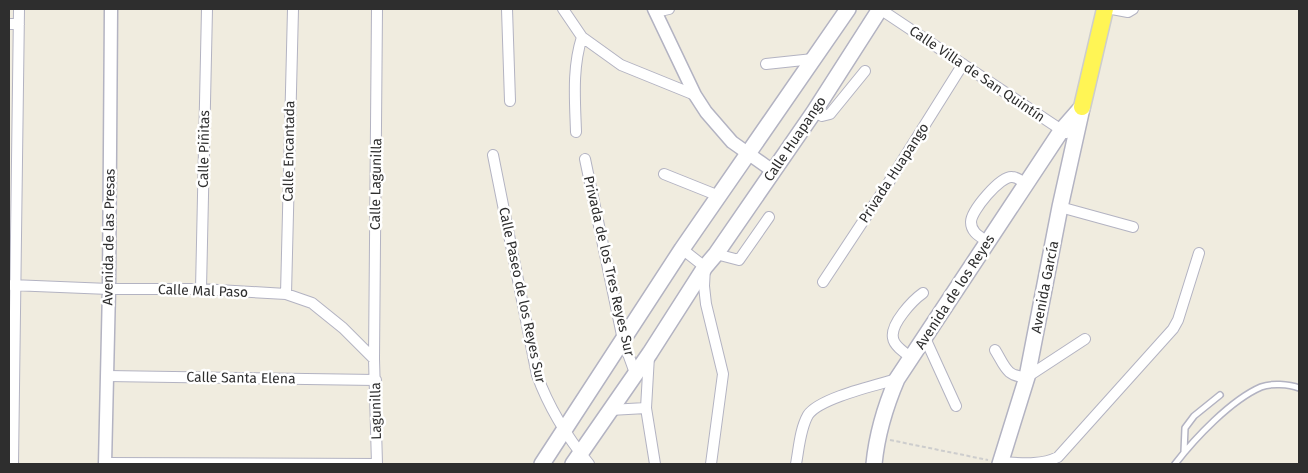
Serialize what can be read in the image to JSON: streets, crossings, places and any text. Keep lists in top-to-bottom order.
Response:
{
  "streets": {
    "main road": ["Calle Huapango", "Avenida García", "Avenida de los Reyes"],
    "street": [
      "Calle Villa de San Quintín",
      "Calle Piñitas",
      "Calle Encantada",
      "Privada Huapango",
      "Calle Lagunilla",
      "Avenida de las Presas",
      "Privada de los Tres Reyes Sur",
      "Calle Mal Paso",
      "Calle Paseo de los Reyes Sur",
      "Calle Santa Elena",
      "Lagunilla"
    ]
  },
  "crossings": [
    ["Calle Villa de San Quintín", "Calle Huapango"],
    ["Calle Villa de San Quintín", "Privada Huapango"],
    ["Calle Villa de San Quintín", "Avenida García"],
    ["Calle Villa de San Quintín", "Avenida de los Reyes"],
    ["Calle Huapango", "Privada de los Tres Reyes Sur"],
    ["Calle Huapango", "Calle Paseo de los Reyes Sur"],
    ["Calle Piñitas", "Calle Mal Paso"],
    ["Calle Encantada", "Calle Mal Paso"],
    ["Calle Lagunilla", "Calle Mal Paso"],
    ["Calle Lagunilla", "Lagunilla"],
    ["Avenida de las Presas", "Calle Mal Paso"],
    ["Avenida de las Presas", "Calle Santa Elena"],
    ["Avenida García", "Avenida de los Reyes"],
    ["Calle Mal Paso", "Lagunilla"],
    ["Calle Santa Elena", "Lagunilla"]
  ]
}
